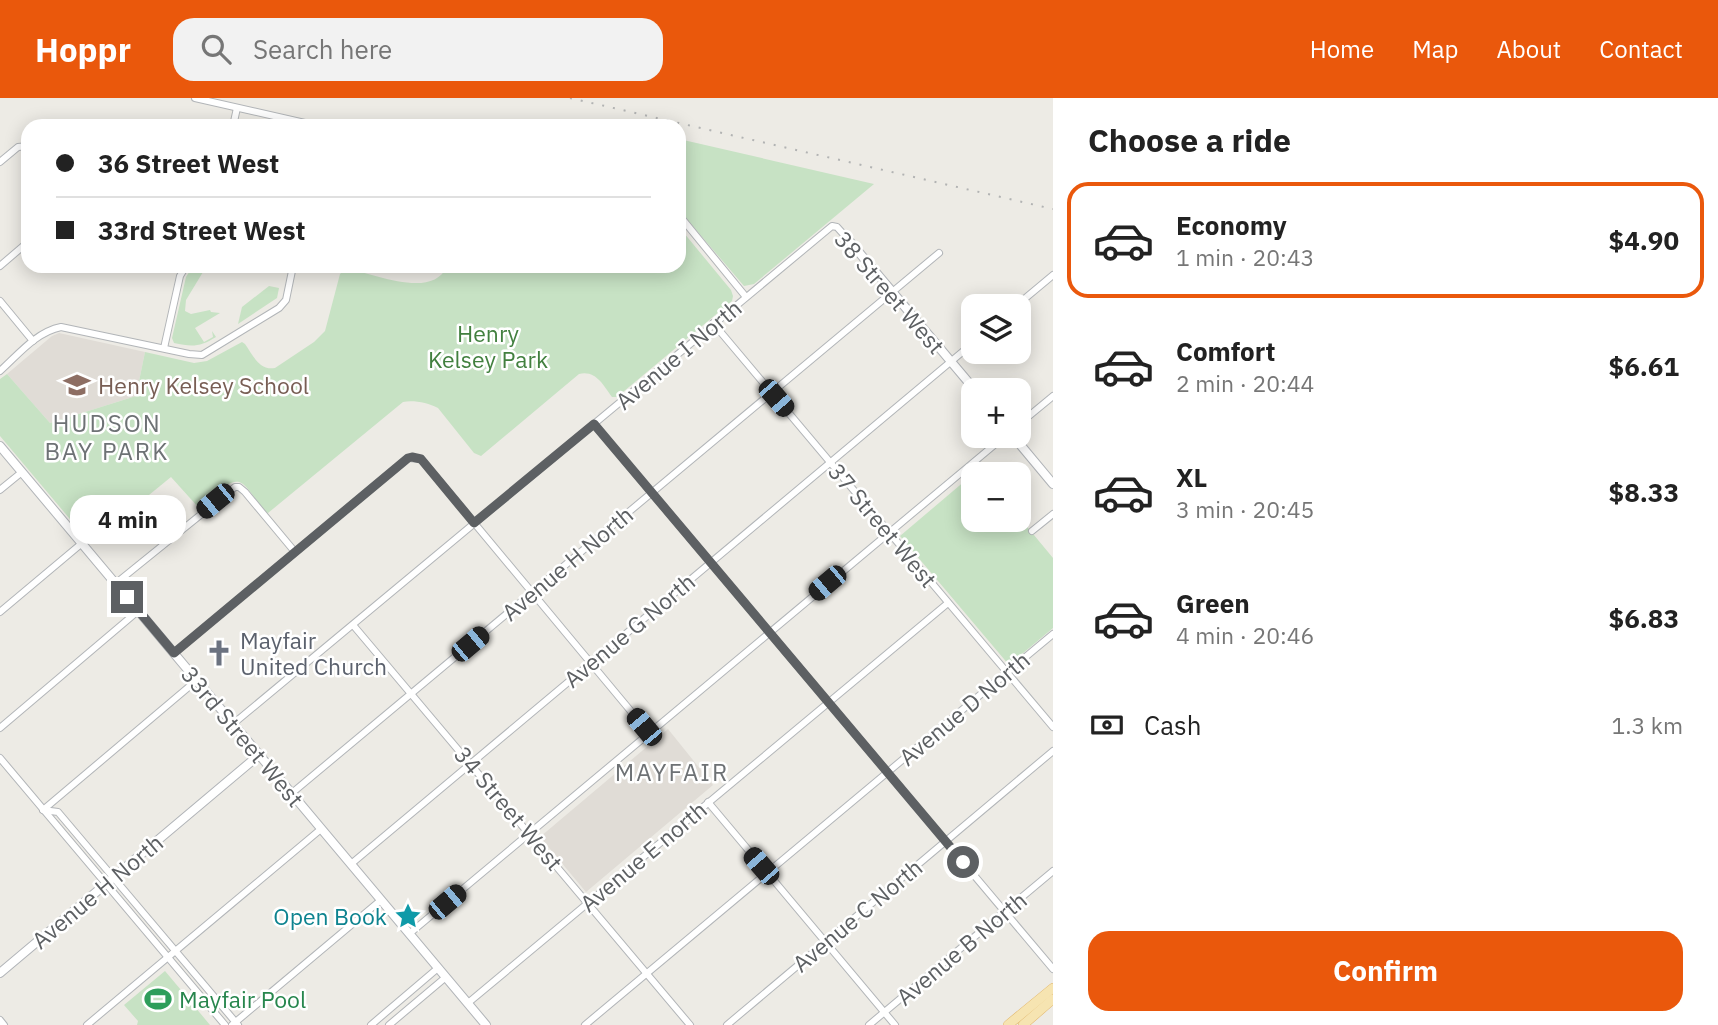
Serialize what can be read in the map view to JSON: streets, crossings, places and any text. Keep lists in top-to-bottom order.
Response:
{
  "streets": {
    "main road": ["38 Street West", "Avenue H North", "33rd Street West"],
    "street": [
      "Avenue I North",
      "37 Street West",
      "Avenue G North",
      "Avenue D North",
      "34 Street West",
      "Avenue E north",
      "Avenue C North",
      "Avenue B North"
    ]
  },
  "crossings": [
    ["38 Street West", "Avenue I North"],
    ["38 Street West", "Avenue H North"],
    ["38 Street West", "Avenue G North"],
    ["Avenue I North", "37 Street West"],
    ["Avenue I North", "33rd Street West"],
    ["Avenue I North", "34 Street West"],
    ["37 Street West", "Avenue H North"],
    ["37 Street West", "Avenue G North"],
    ["37 Street West", "Avenue D North"],
    ["37 Street West", "Avenue E north"],
    ["Avenue H North", "33rd Street West"],
    ["Avenue H North", "34 Street West"],
    ["Avenue G North", "33rd Street West"],
    ["Avenue G North", "34 Street West"],
    ["Avenue D North", "34 Street West"],
    ["33rd Street West", "Avenue E north"],
    ["34 Street West", "Avenue E north"]
  ],
  "districts": ["HUDSON BAY PARK", "MAYFAIR"],
  "parks": ["Henry Kelsey Park"],
  "places": {
    "school or university": ["Henry Kelsey School"],
    "church": ["Mayfair United Church"],
    "place": ["Open Book"],
    "sports": ["Mayfair Pool"]
  },
  "page": {
    "header": "Hoppr",
    "search": "Search here",
    "nav": [
      "Home",
      "Map",
      "About",
      "Contact"
    ],
    "heading": "Choose a ride",
    "banner": ["36 Street West", "33rd Street West"],
    "list": [
      {
        "name": "Economy",
        "note": "1 min · 20:43",
        "value": "$4.90"
      },
      {
        "name": "Comfort",
        "note": "2 min · 20:44",
        "value": "$6.61"
      },
      {
        "name": "XL",
        "note": "3 min · 20:45",
        "value": "$8.33"
      },
      {
        "name": "Green",
        "note": "4 min · 20:46",
        "value": "$6.83"
      }
    ],
    "map_buttons": ["+", "−"],
    "bubble": "4 min",
    "pay": ["Cash", "1.3 km"],
    "buttons": "Confirm"
  }
}
